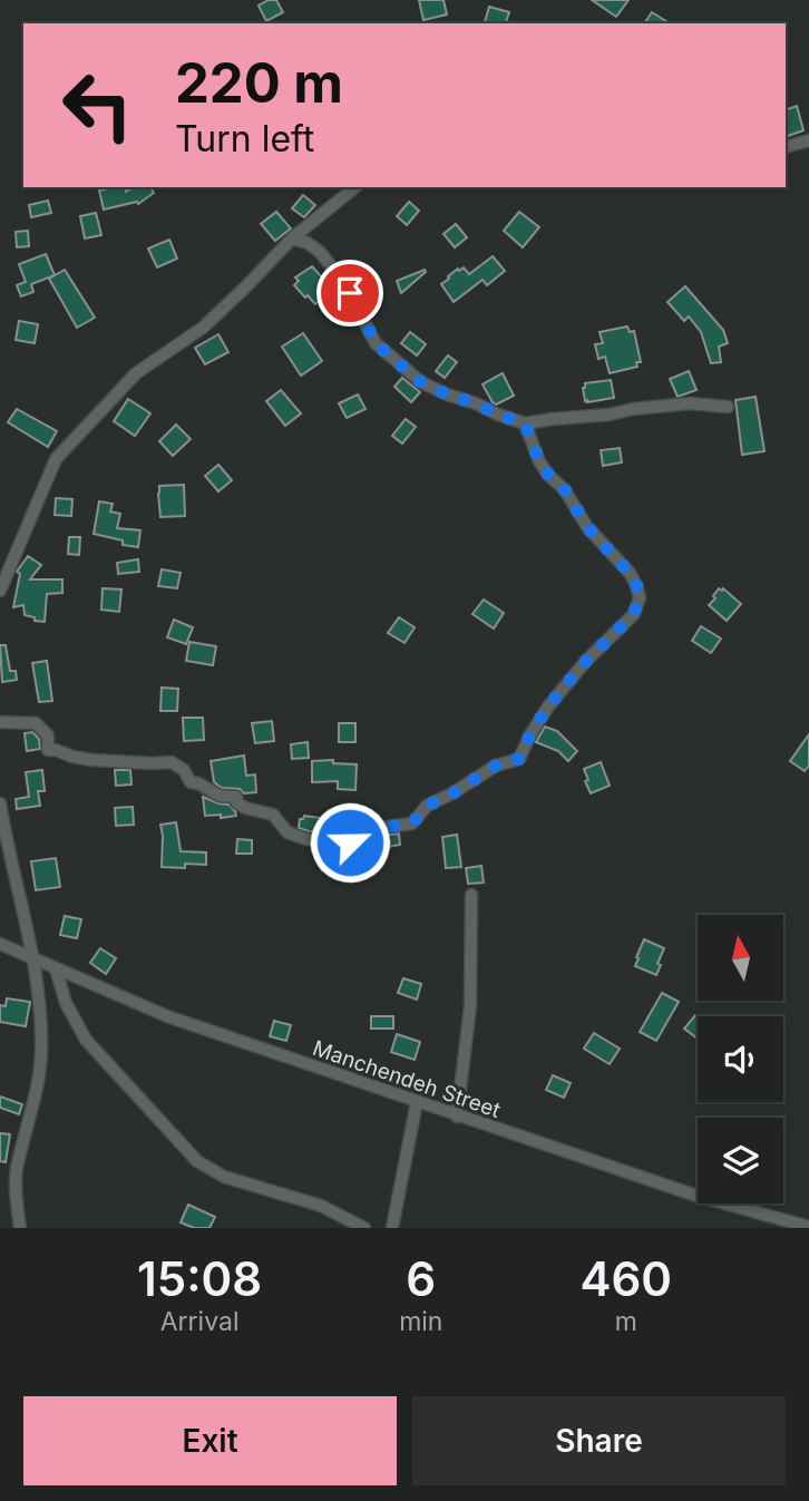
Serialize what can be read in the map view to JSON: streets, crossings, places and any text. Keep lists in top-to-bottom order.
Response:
{
  "streets": {
    "street": ["Manchendeh Street"]
  },
  "north": "top",
  "page": {
    "turn": ["220 m", "Turn left"],
    "eta": [
      "15:08",
      "Arrival",
      "6",
      "min",
      "460",
      "m"
    ],
    "buttons": ["Exit", "Share"]
  }
}
